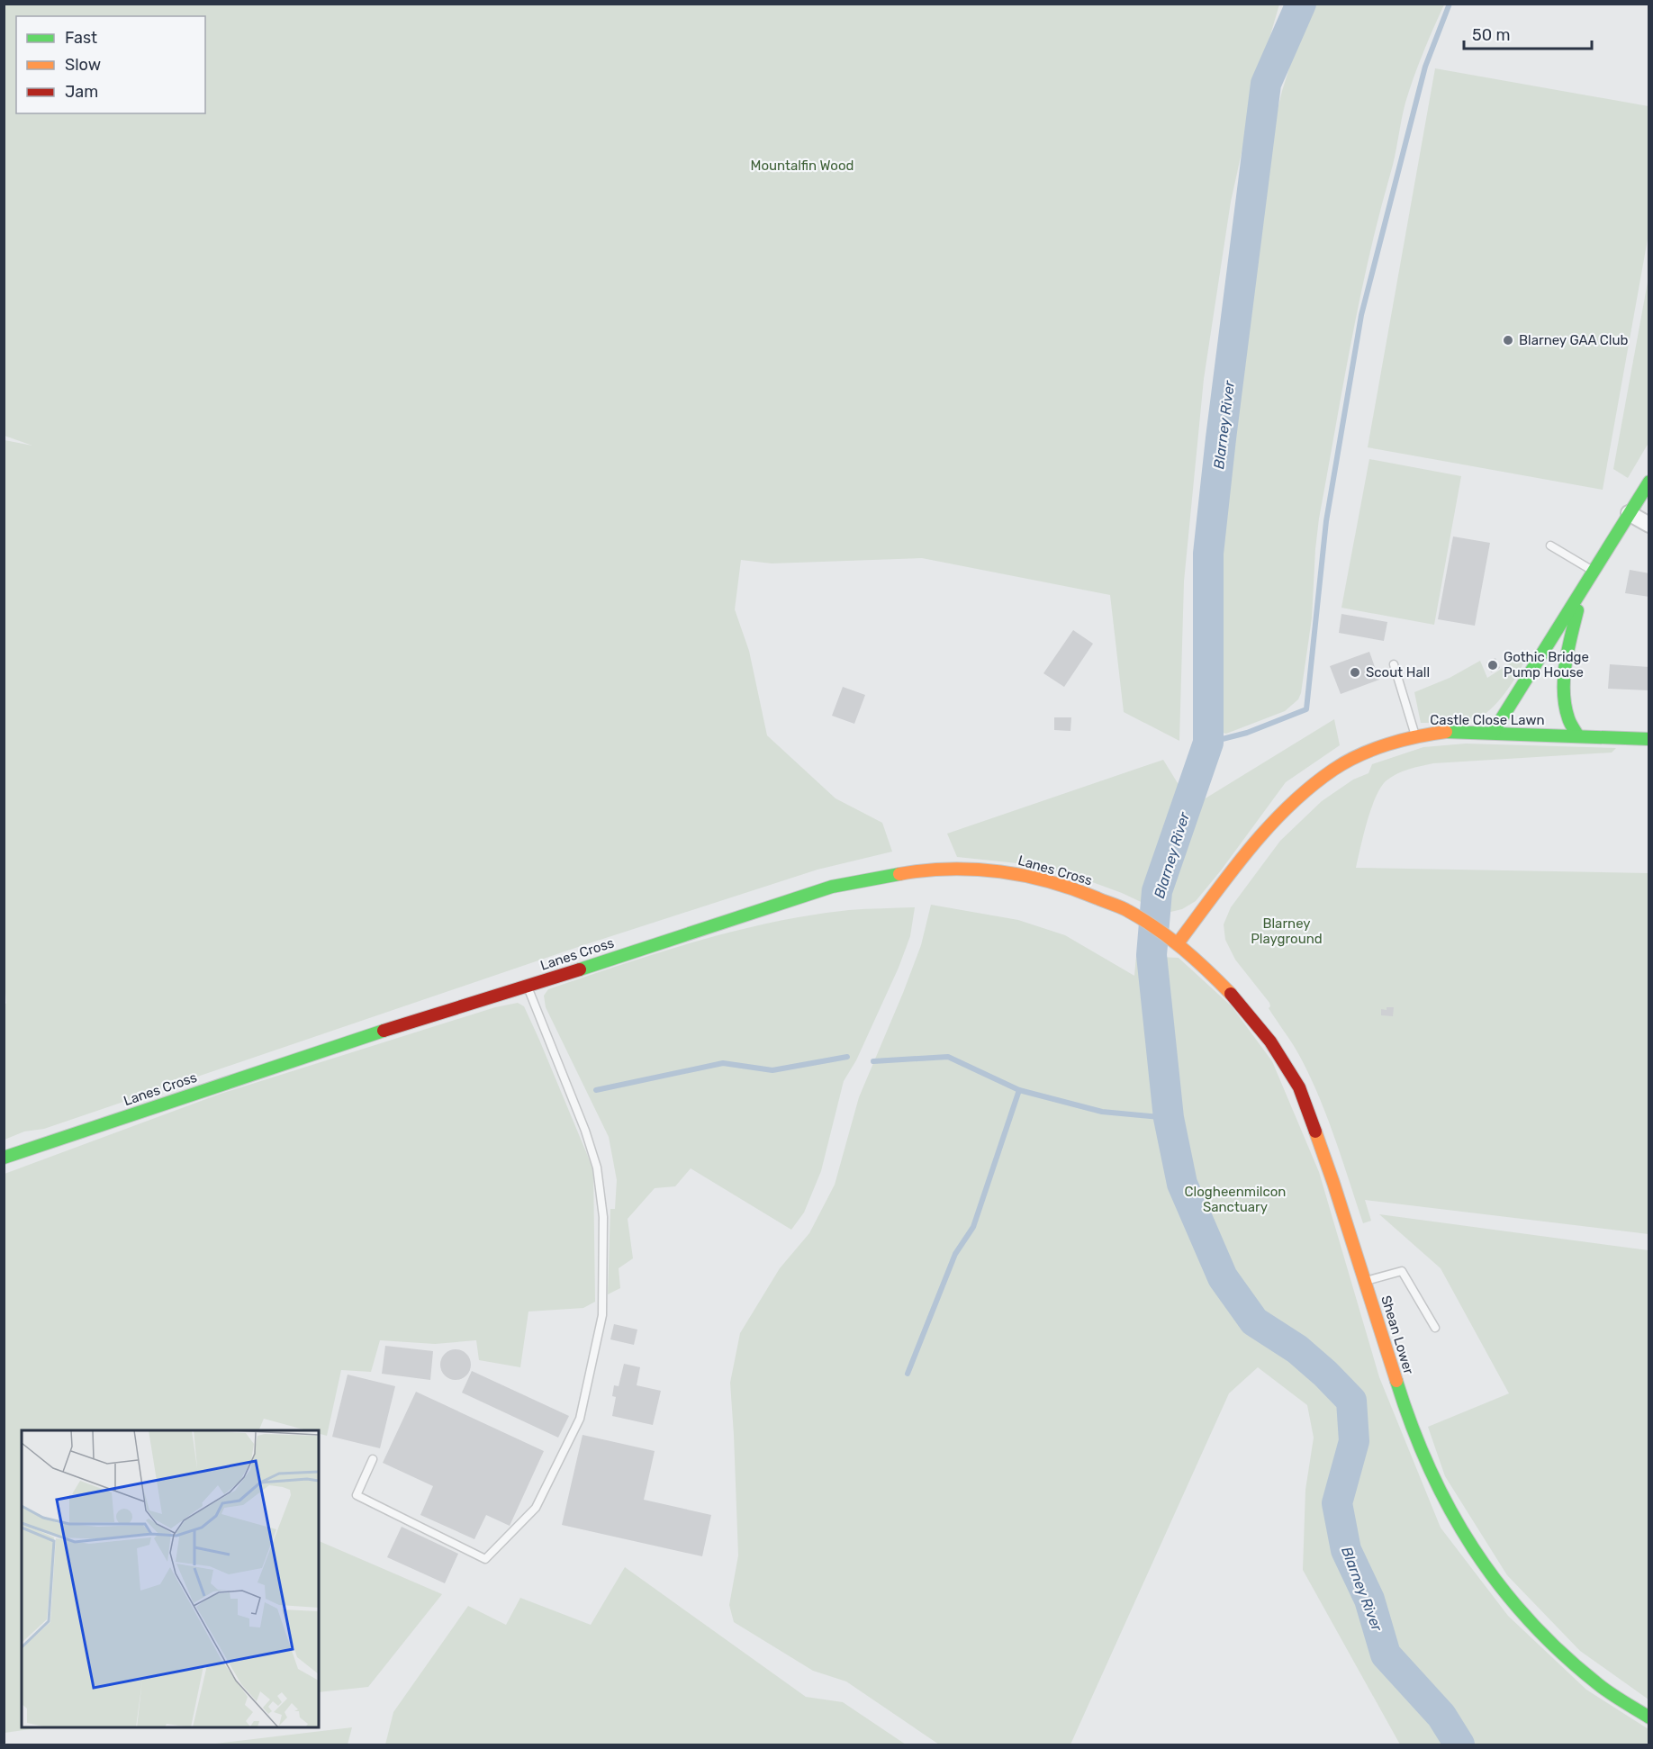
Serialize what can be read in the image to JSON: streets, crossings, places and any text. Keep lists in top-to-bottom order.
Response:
{
  "streets": {
    "street": ["Castle Close Lawn", "Lanes Cross", "Shean Lower"]
  },
  "crossings": [
    ["Castle Close Lawn", "Shean Lower"],
    ["Lanes Cross", "Shean Lower"]
  ],
  "water": ["Blarney River"],
  "parks": ["Mountalfin Wood", "Blarney Playground", "Clogheenmilcon Sanctuary"],
  "places": ["Blarney GAA Club", "Gothic Bridge Pump House", "Scout Hall"],
  "legend": ["Fast", "Slow", "Jam"],
  "scale_bar": "50 m"
}
